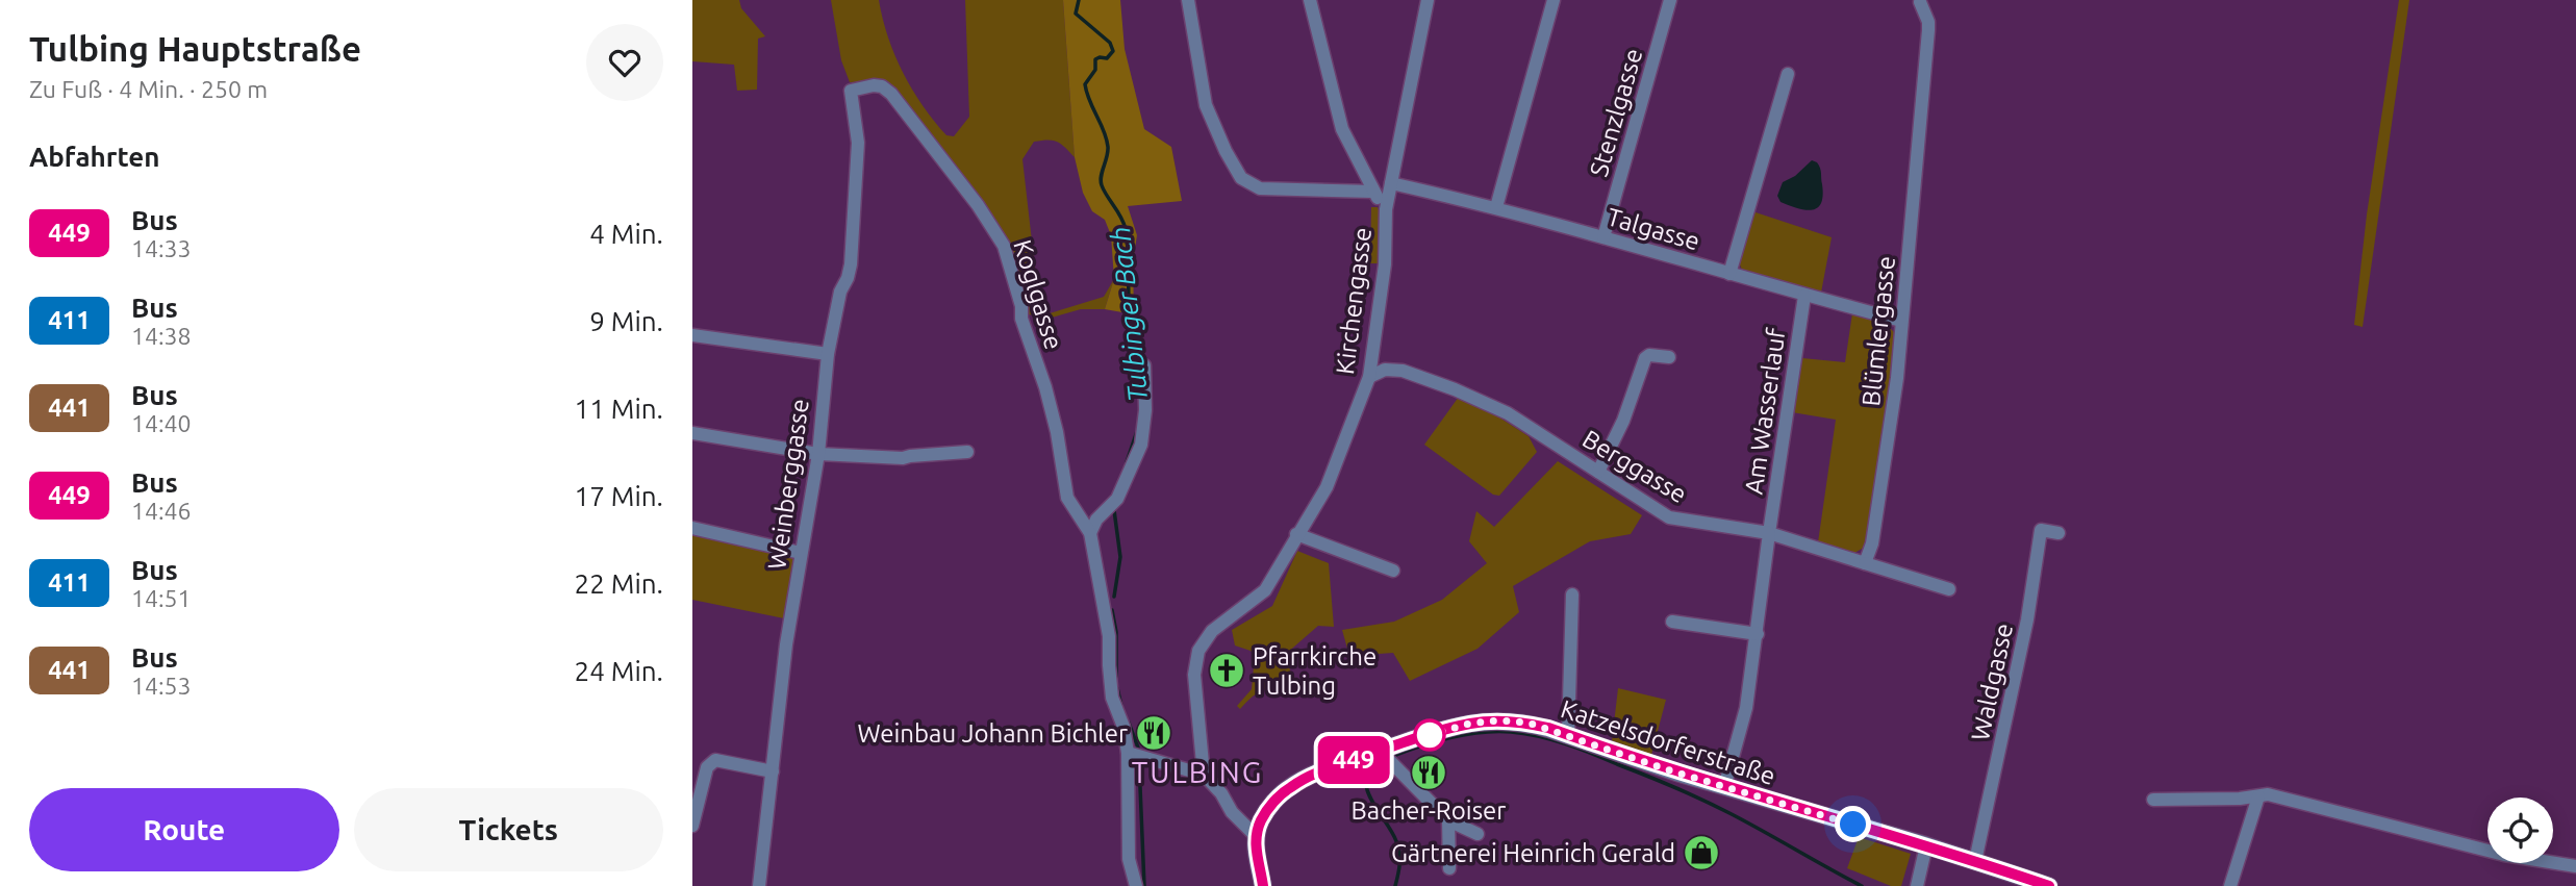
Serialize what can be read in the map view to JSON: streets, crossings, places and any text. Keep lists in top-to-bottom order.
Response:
{
  "streets": {
    "street": [
      "Stenzlgasse",
      "Talgasse",
      "Koglgasse",
      "Kirchengasse",
      "Blümlergasse",
      "Am Wasserlauf",
      "Berggasse",
      "Weinberggasse",
      "Waldgasse",
      "Katzelsdorferstraße"
    ]
  },
  "crossings": [
    ["Stenzlgasse", "Talgasse"],
    ["Talgasse", "Kirchengasse"],
    ["Talgasse", "Blümlergasse"],
    ["Talgasse", "Am Wasserlauf"],
    ["Koglgasse", "Weinberggasse"],
    ["Kirchengasse", "Berggasse"],
    ["Am Wasserlauf", "Berggasse"],
    ["Waldgasse", "Katzelsdorferstraße"]
  ],
  "districts": ["TULBING"],
  "water": ["Tulbinger Bach"],
  "places": {
    "church": ["Pfarrkirche Tulbing"],
    "restaurant": ["Weinbau Johann Bichler", "Bacher-Roiser"],
    "shop": ["Gärtnerei Heinrich Gerald"]
  },
  "lines": ["bus line 449"],
  "page": {
    "heading": [
      ["Tulbing Hauptstraße", "Zu Fuß · 4 Min. · 250 m"],
      "Abfahrten"
    ],
    "on_map": "449",
    "list": [
      {
        "mark": "449",
        "name": "Bus",
        "note": "14:33",
        "value": "4 Min."
      },
      {
        "mark": "411",
        "name": "Bus",
        "note": "14:38",
        "value": "9 Min."
      },
      {
        "mark": "441",
        "name": "Bus",
        "note": "14:40",
        "value": "11 Min."
      },
      {
        "mark": "449",
        "name": "Bus",
        "note": "14:46",
        "value": "17 Min."
      },
      {
        "mark": "411",
        "name": "Bus",
        "note": "14:51",
        "value": "22 Min."
      },
      {
        "mark": "441",
        "name": "Bus",
        "note": "14:53",
        "value": "24 Min."
      }
    ],
    "buttons": ["Route", "Tickets"]
  }
}
